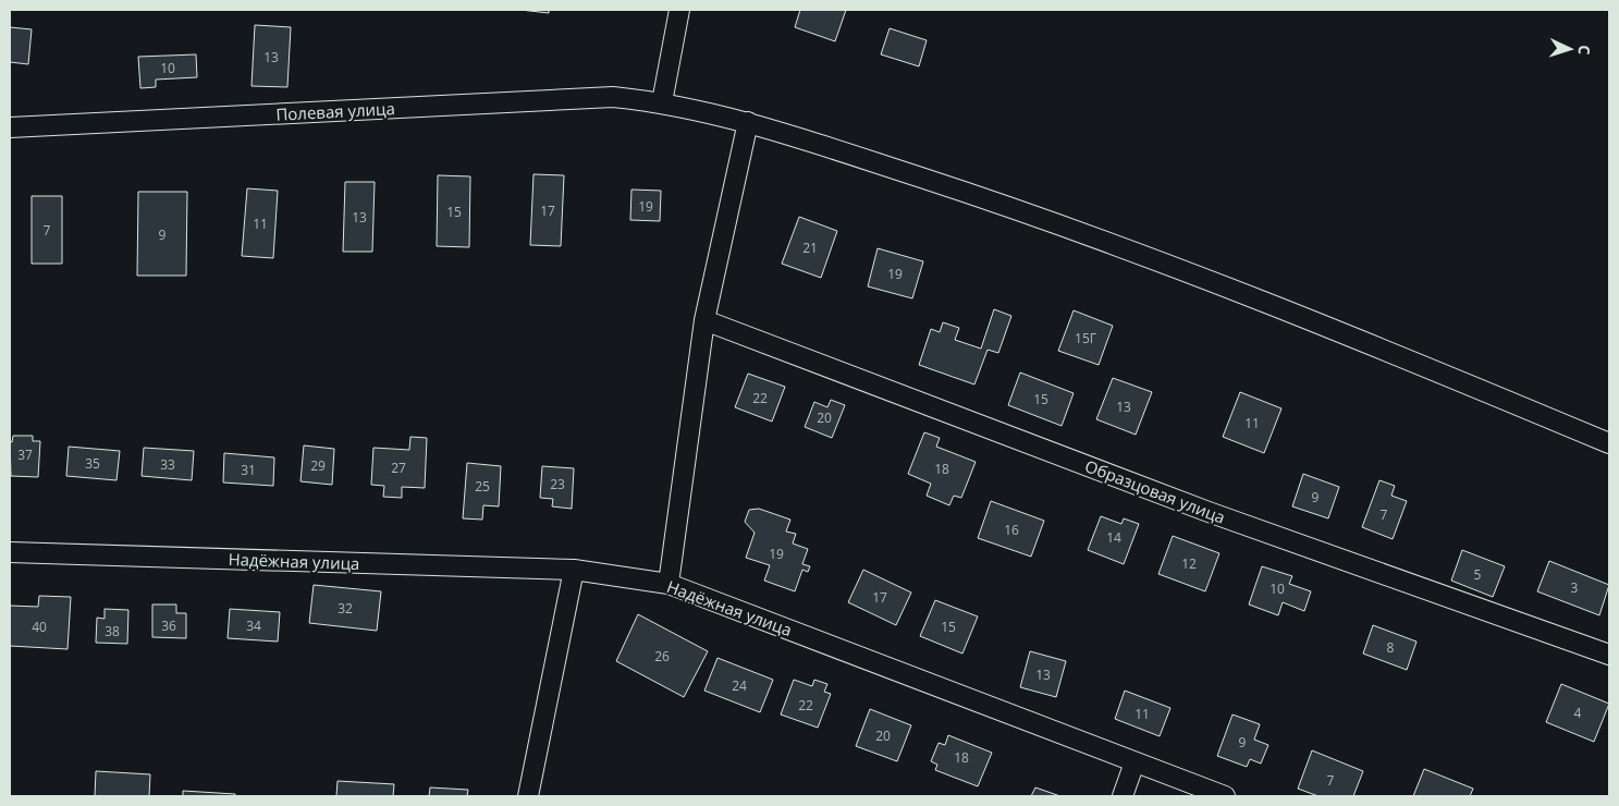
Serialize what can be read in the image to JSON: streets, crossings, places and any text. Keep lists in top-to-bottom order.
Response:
{
  "streets": {
    "street": ["Полевая улица", "Образцовая улица", "Надёжная улица"]
  },
  "house_numbers": [
    "13",
    "10",
    "19",
    "17",
    "15",
    "13",
    "11",
    "7",
    "9",
    "21",
    "19",
    "15Г",
    "22",
    "15",
    "13",
    "20",
    "11",
    "37",
    "35",
    "33",
    "29",
    "27",
    "18",
    "31",
    "23",
    "25",
    "9",
    "7",
    "16",
    "14",
    "19",
    "12",
    "5",
    "3",
    "10",
    "17",
    "32",
    "36",
    "34",
    "40",
    "15",
    "38",
    "8",
    "26",
    "13",
    "24",
    "22",
    "4",
    "11",
    "20",
    "9",
    "18",
    "7"
  ],
  "north": "right"
}
